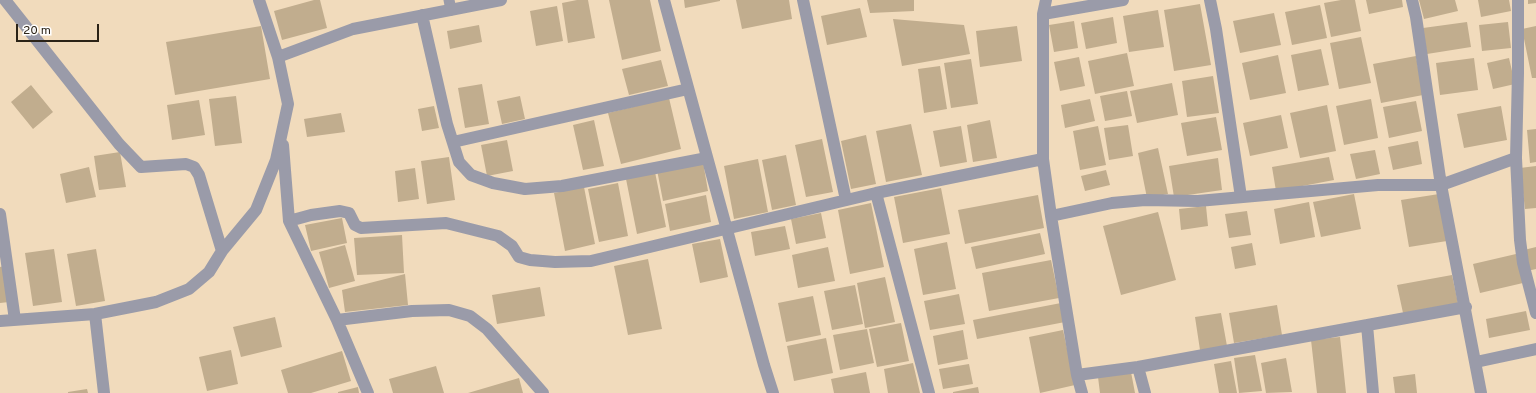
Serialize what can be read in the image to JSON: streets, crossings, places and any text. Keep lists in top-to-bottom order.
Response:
{
  "scale_bar": "20 m"
}
